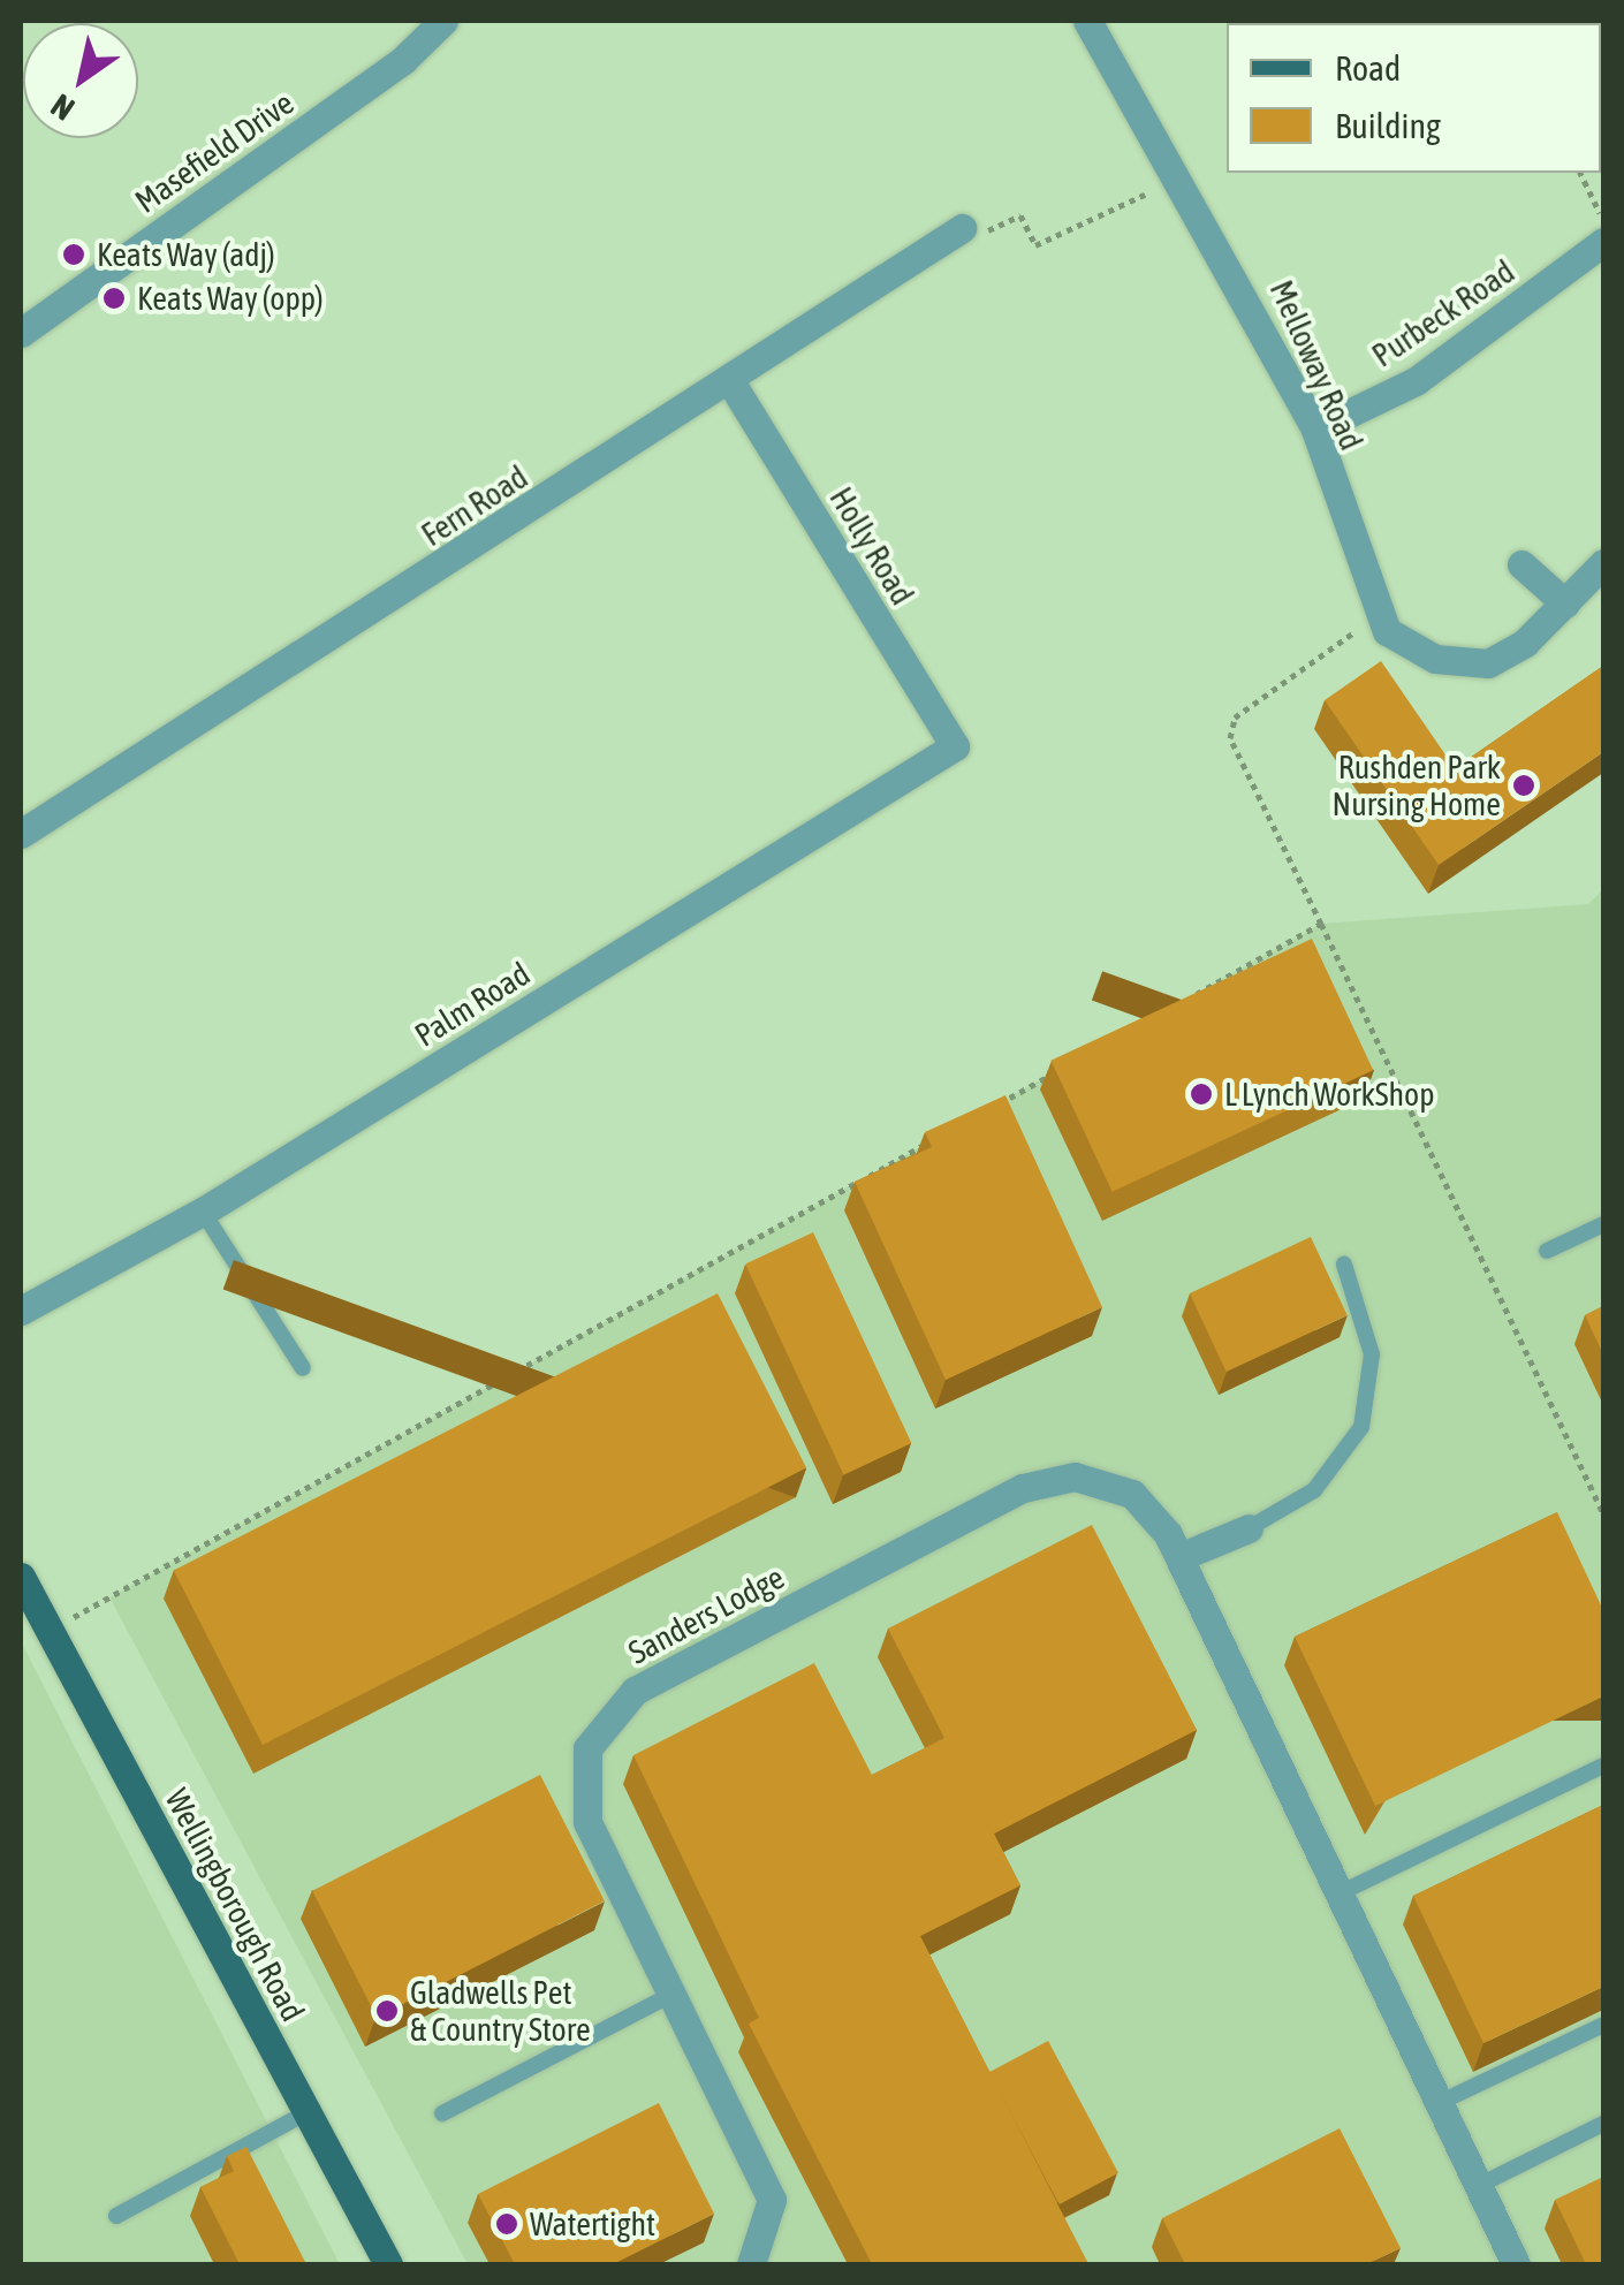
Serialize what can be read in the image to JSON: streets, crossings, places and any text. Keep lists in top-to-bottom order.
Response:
{
  "streets": {
    "main road": ["Wellingborough Road"],
    "street": [
      "Masefield Drive",
      "Purbeck Road",
      "Melloway Road",
      "Fern Road",
      "Holly Road",
      "Palm Road",
      "Sanders Lodge"
    ]
  },
  "crossings": [
    ["Purbeck Road", "Melloway Road"],
    ["Fern Road", "Holly Road"],
    ["Holly Road", "Palm Road"]
  ],
  "places": [
    "Keats Way (adj)",
    "Keats Way (opp)",
    "Rushden Park Nursing Home",
    "L Lynch WorkShop",
    "Gladwells Pet & Country Store",
    "Watertight"
  ],
  "legend": ["Road", "Building"],
  "north": "bottom left"
}
